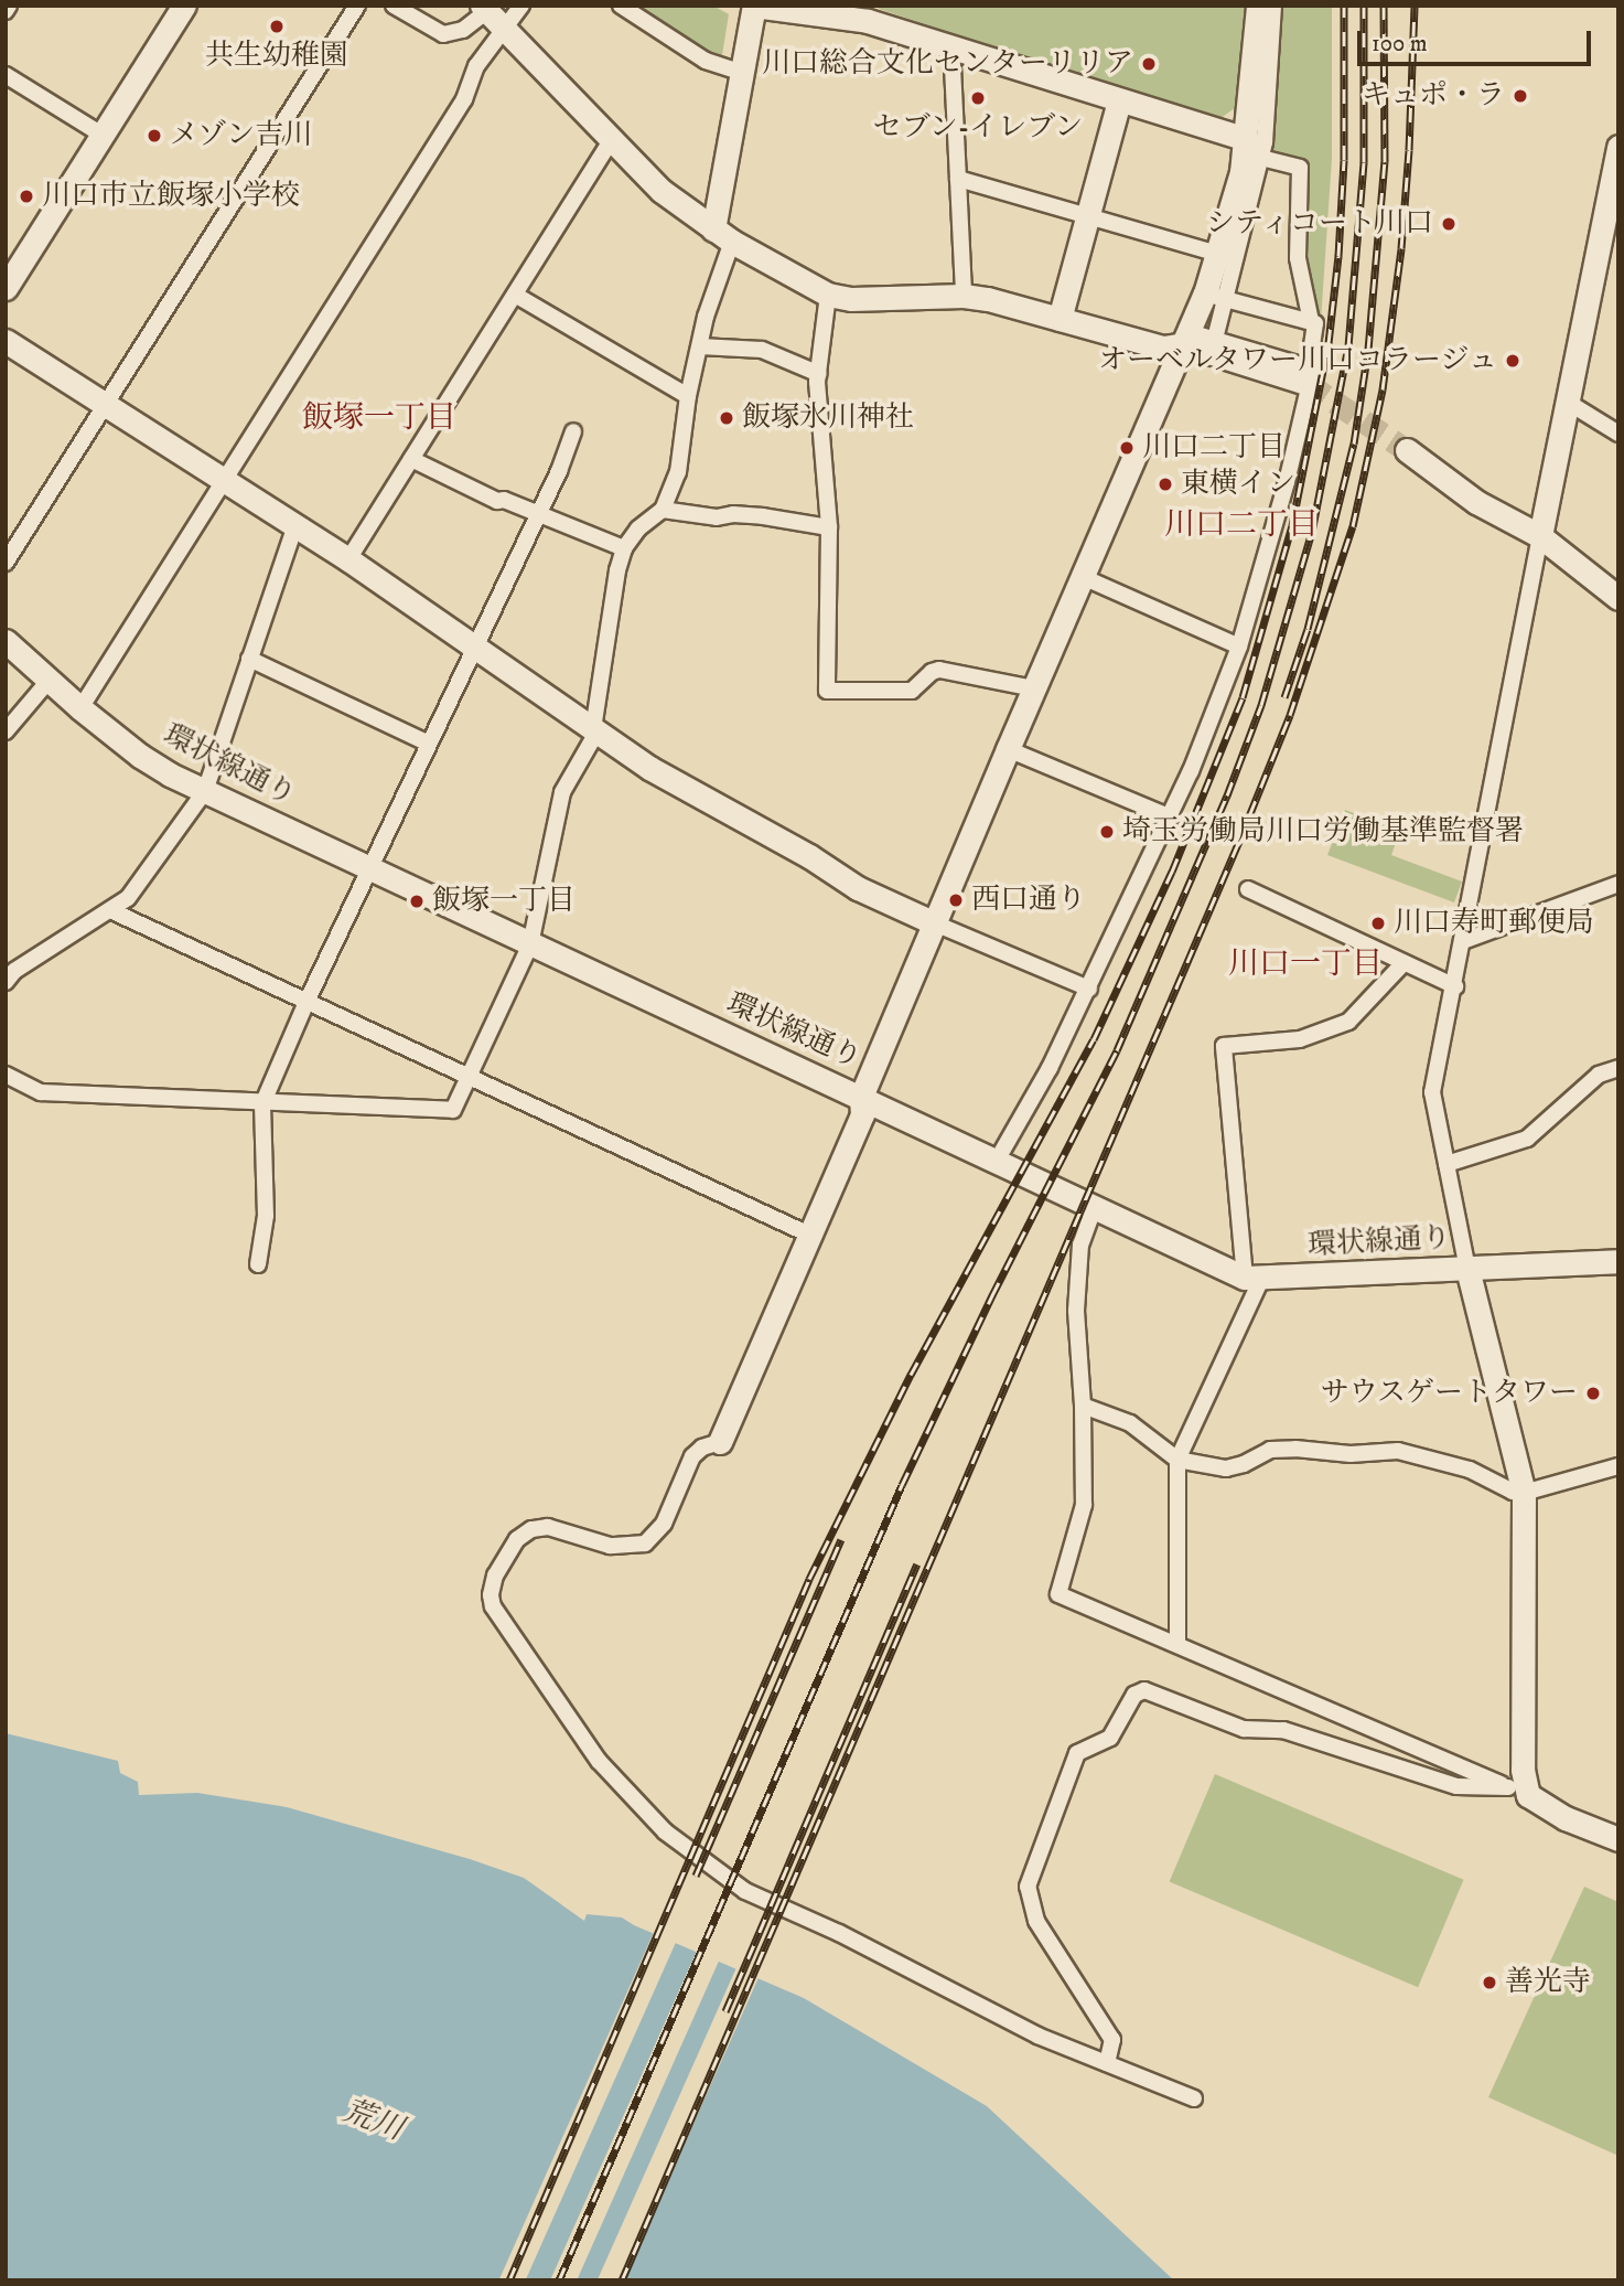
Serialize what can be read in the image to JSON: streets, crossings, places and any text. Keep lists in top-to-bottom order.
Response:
{
  "streets": {
    "street": ["環状線通り"]
  },
  "districts": ["飯塚一丁目", "川口二丁目", "川口一丁目"],
  "water": ["荒川"],
  "places": [
    "共生幼稚園",
    "川口総合文化センターリリア",
    "キュポ・ラ",
    "セブン-イレブン",
    "メゾン吉川",
    "川口市立飯塚小学校",
    "シティコート川口",
    "オーベルタワー川口コラージュ",
    "飯塚氷川神社",
    "川口二丁目",
    "東横イン",
    "埼玉労働局川口労働基準監督署",
    "西口通り",
    "飯塚一丁目",
    "川口寿町郵便局",
    "サウスゲートタワー",
    "善光寺"
  ],
  "scale_bar": "100 m"
}
